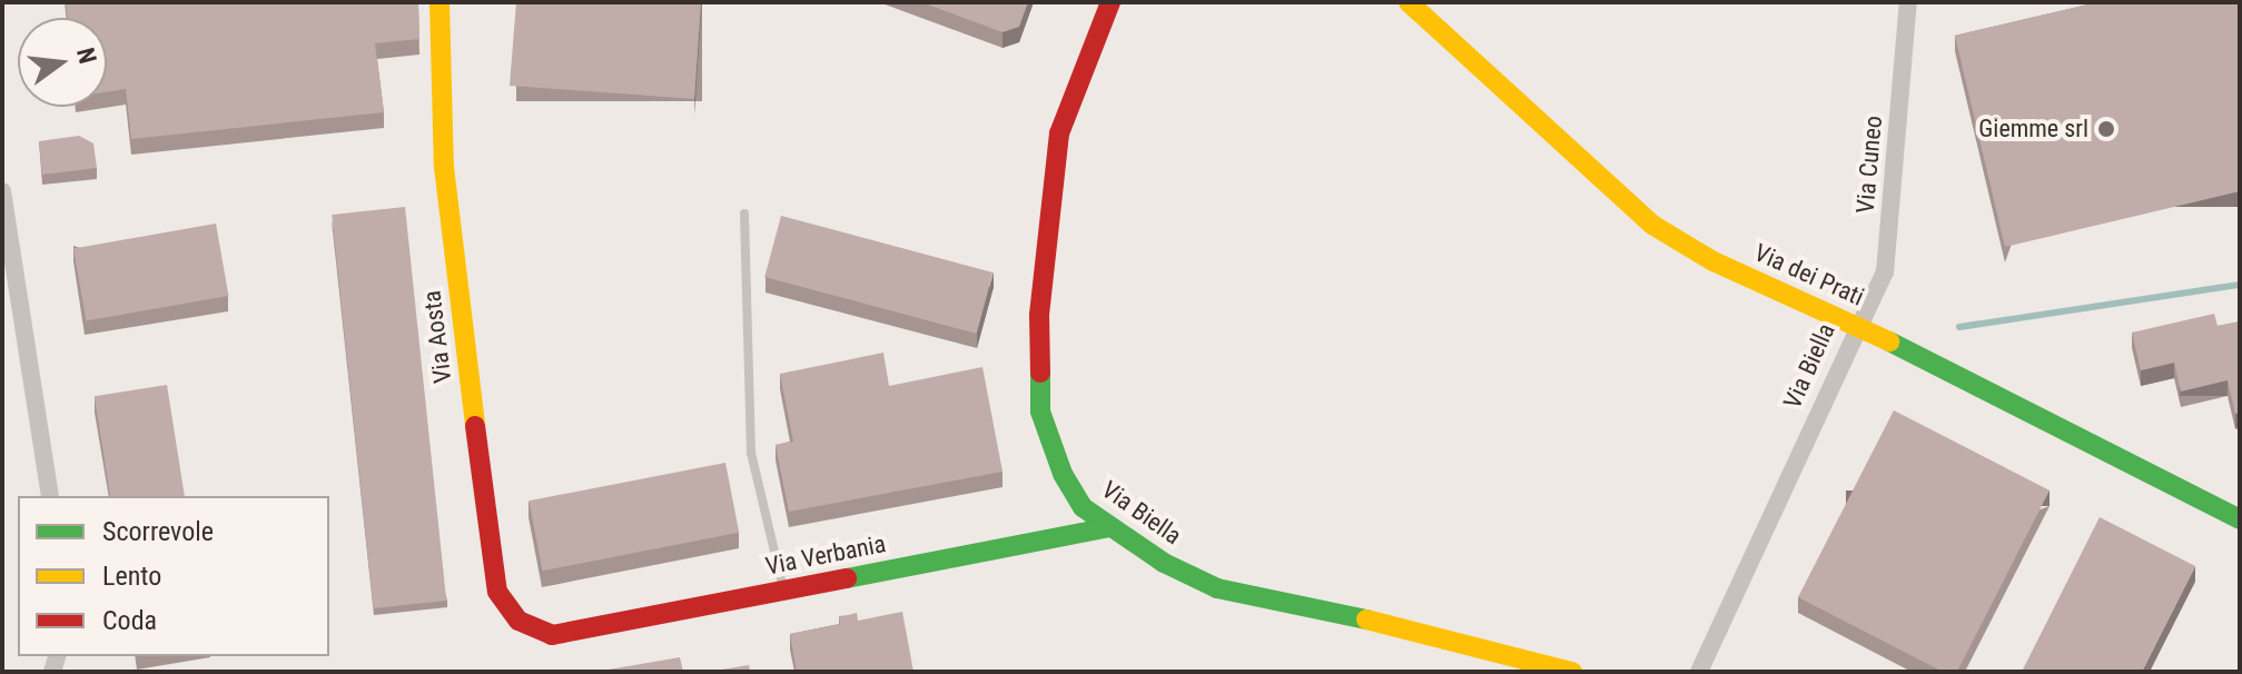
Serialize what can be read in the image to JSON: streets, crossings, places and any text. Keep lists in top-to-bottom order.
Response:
{
  "streets": {
    "street": [
      "Via Cuneo",
      "Via dei Prati",
      "Via Aosta",
      "Via Biella",
      "Via Verbania"
    ]
  },
  "crossings": [
    ["Via Cuneo", "Via dei Prati"],
    ["Via Cuneo", "Via Biella"],
    ["Via dei Prati", "Via Biella"],
    ["Via Aosta", "Via Verbania"],
    ["Via Biella", "Via Verbania"]
  ],
  "places": ["Giemme srl"],
  "legend": ["Scorrevole", "Lento", "Coda"],
  "north": "right"
}
